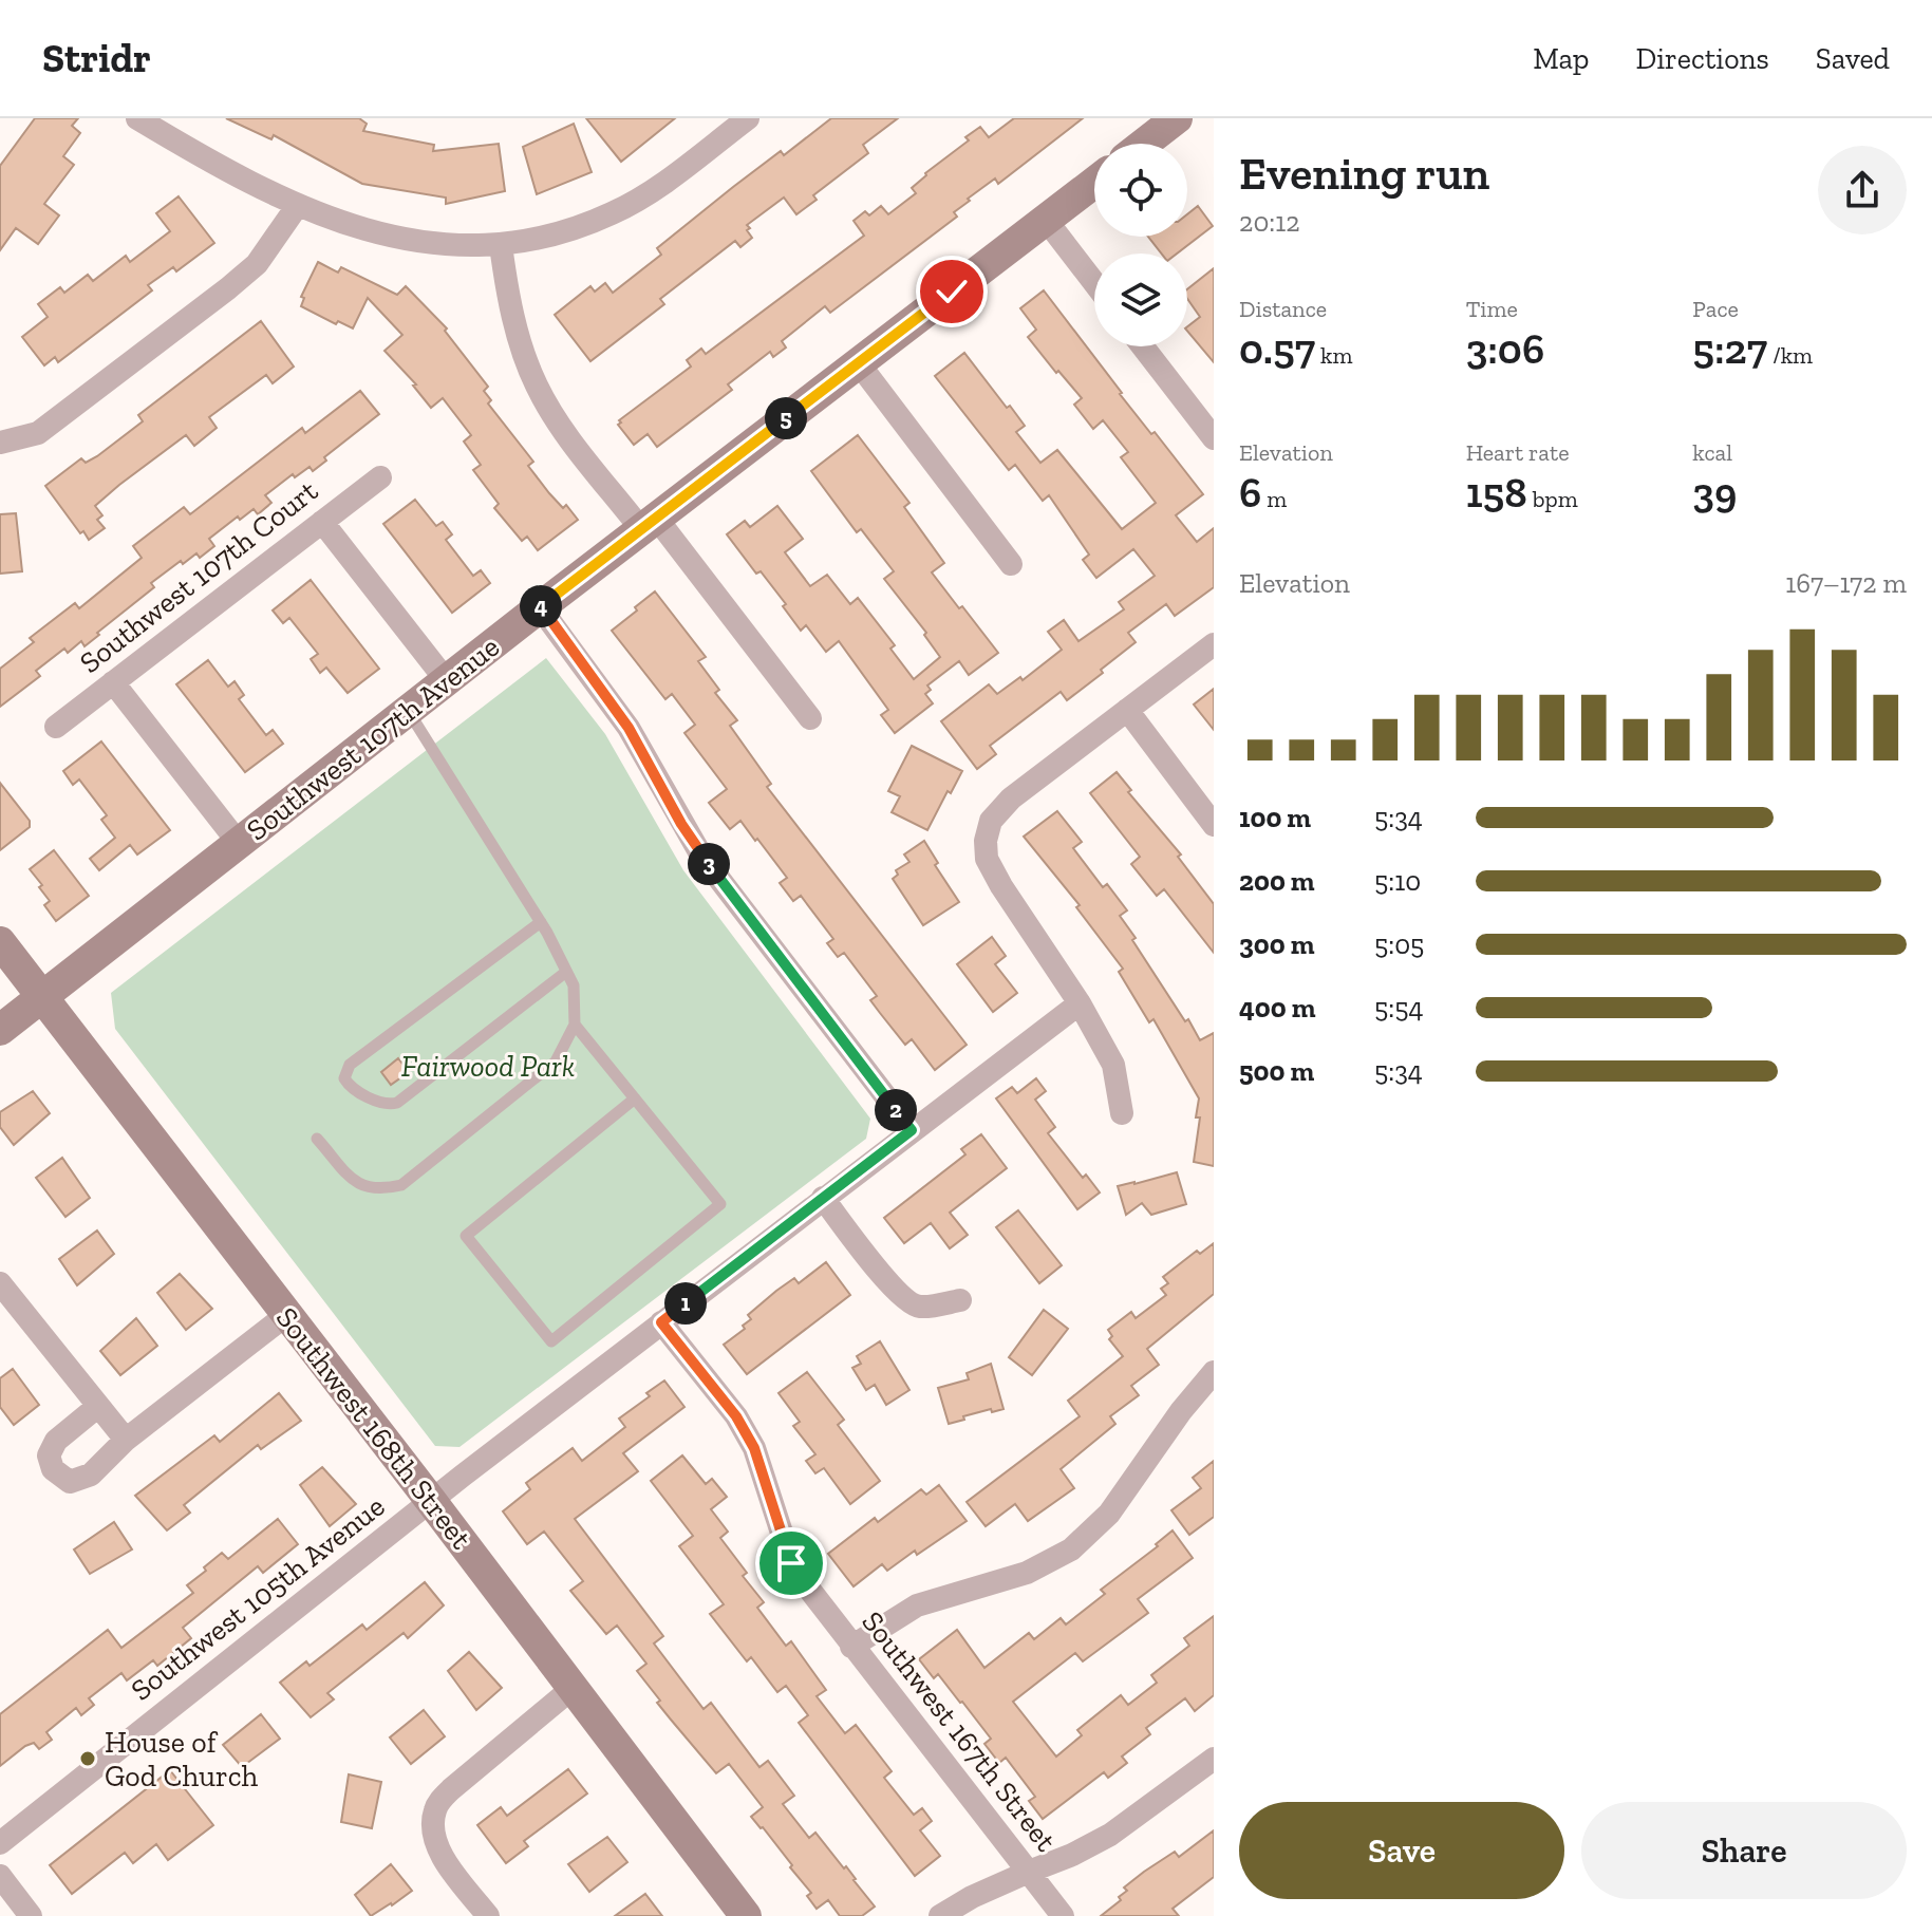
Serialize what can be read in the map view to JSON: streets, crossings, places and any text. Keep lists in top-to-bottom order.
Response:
{
  "streets": {
    "street": [
      "Southwest 107th Court",
      "Southwest 107th Avenue",
      "Southwest 168th Street",
      "Southwest 105th Avenue",
      "Southwest 167th Street"
    ]
  },
  "crossings": [
    ["Southwest 107th Avenue", "Southwest 168th Street"],
    ["Southwest 168th Street", "Southwest 105th Avenue"],
    ["Southwest 105th Avenue", "Southwest 167th Street"]
  ],
  "parks": ["Fairwood Park"],
  "places": ["House of God Church"],
  "page": {
    "header": "Stridr",
    "nav": ["Map", "Directions", "Saved"],
    "heading": ["Evening run", "20:12"],
    "stats": [
      ["Distance", "0.57 km"],
      ["Time", "3:06"],
      ["Pace", "5:27 /km"],
      ["Elevation", "6 m"],
      ["Heart rate", "158 bpm"],
      ["kcal", "39"]
    ],
    "pins": [
      "5",
      "4",
      "3",
      "2",
      "1"
    ],
    "chart": ["Elevation", "167–172 m"],
    "list": [
      {
        "name": "100 m",
        "note": "5:34"
      },
      {
        "name": "200 m",
        "note": "5:10"
      },
      {
        "name": "300 m",
        "note": "5:05"
      },
      {
        "name": "400 m",
        "note": "5:54"
      },
      {
        "name": "500 m",
        "note": "5:34"
      }
    ],
    "buttons": ["Save", "Share"]
  }
}
